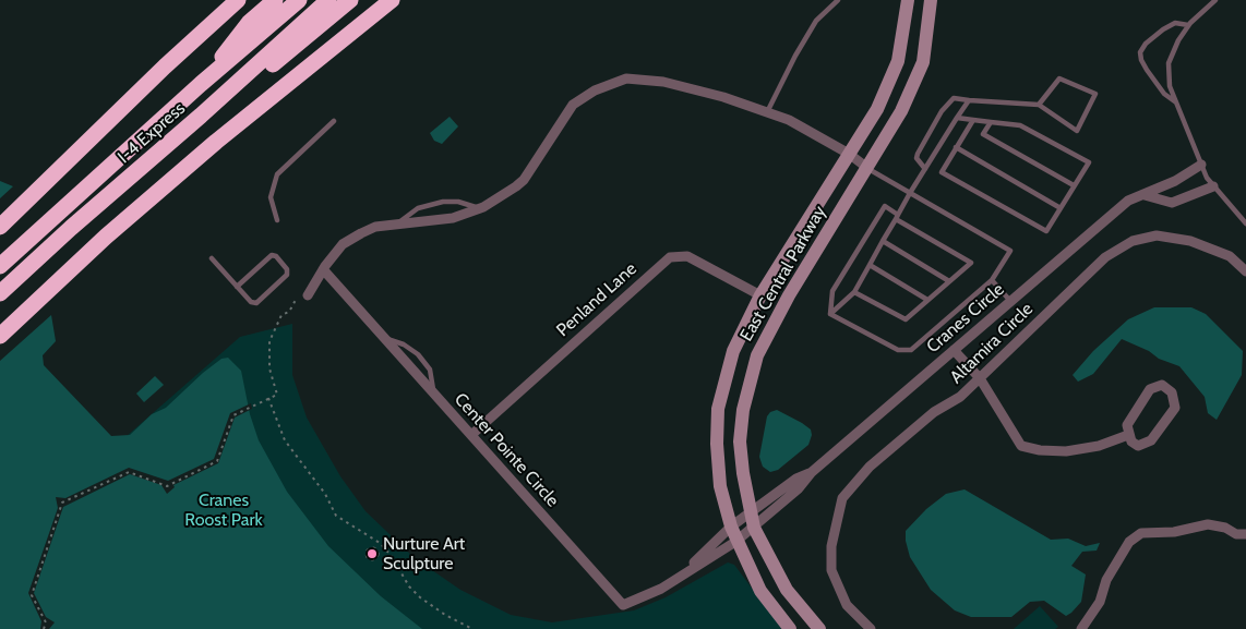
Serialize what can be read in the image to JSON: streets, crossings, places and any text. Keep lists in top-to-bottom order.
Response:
{
  "streets": {
    "highway": ["I-4 Express"],
    "main road": ["East Central Parkway"],
    "street": [
      "Penland Lane",
      "Cranes Circle",
      "Altamira Circle",
      "Center Pointe Circle"
    ]
  },
  "crossings": [
    ["East Central Parkway", "Penland Lane"],
    ["East Central Parkway", "Cranes Circle"],
    ["East Central Parkway", "Center Pointe Circle"],
    ["Penland Lane", "Center Pointe Circle"],
    ["Cranes Circle", "Center Pointe Circle"]
  ],
  "parks": ["Cranes Roost Park"],
  "places": ["Nurture Art Sculpture"]
}
